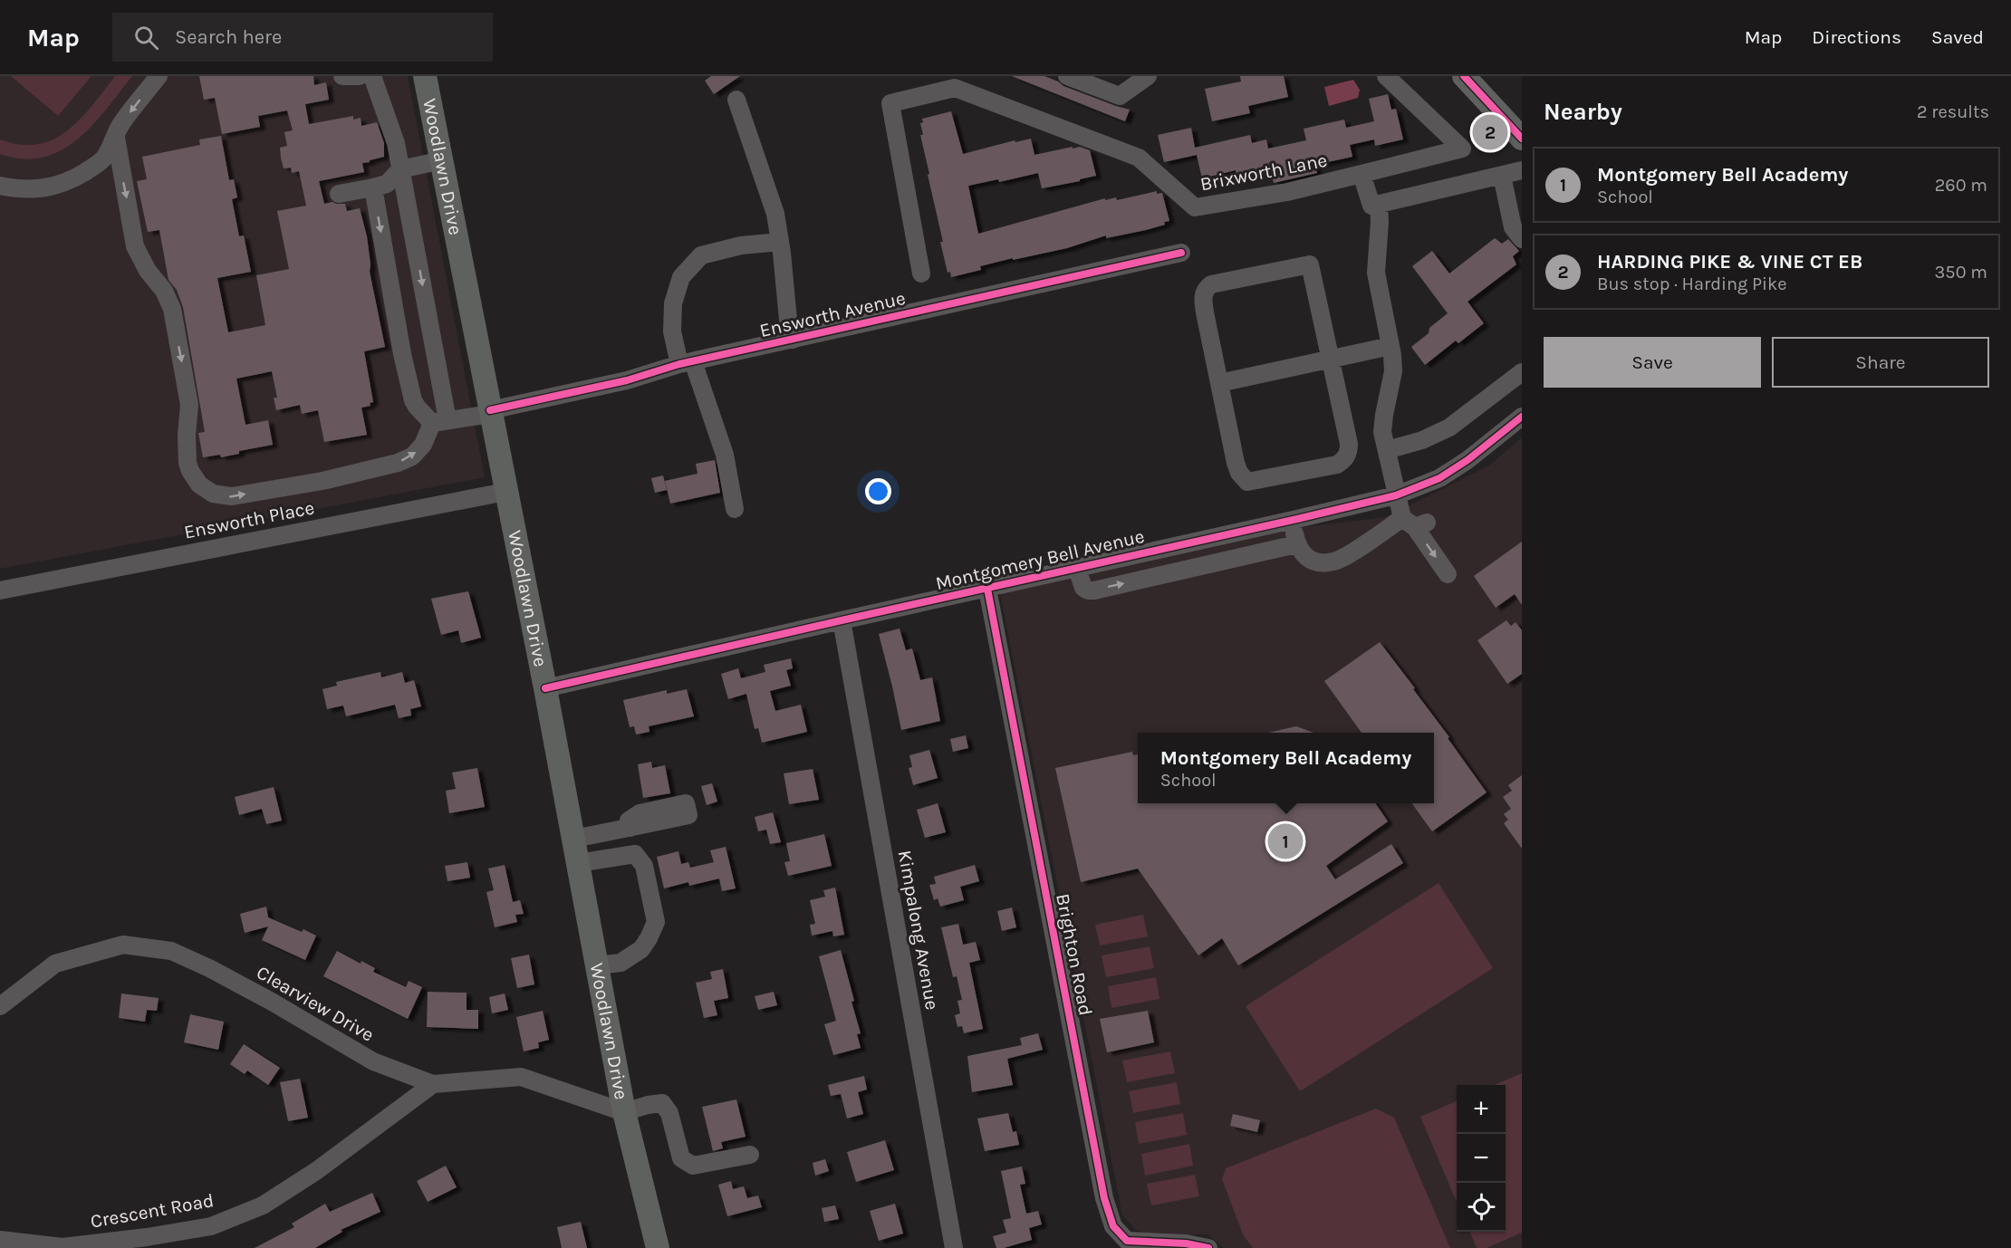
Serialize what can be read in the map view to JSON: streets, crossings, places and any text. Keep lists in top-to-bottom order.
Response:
{
  "streets": {
    "main road": ["Woodlawn Drive"],
    "street": [
      "Brixworth Lane",
      "Ensworth Avenue",
      "Ensworth Place",
      "Montgomery Bell Avenue",
      "Kimpalong Avenue",
      "Brighton Road",
      "Clearview Drive",
      "Crescent Road"
    ]
  },
  "crossings": [
    ["Woodlawn Drive", "Ensworth Avenue"],
    ["Woodlawn Drive", "Ensworth Place"],
    ["Woodlawn Drive", "Montgomery Bell Avenue"],
    ["Woodlawn Drive", "Clearview Drive"],
    ["Montgomery Bell Avenue", "Kimpalong Avenue"],
    ["Montgomery Bell Avenue", "Brighton Road"],
    ["Clearview Drive", "Crescent Road"]
  ],
  "page": {
    "header": "Map",
    "search": "Search here",
    "nav": ["Map", "Directions", "Saved"],
    "heading": ["Nearby", "2 results"],
    "pins": ["2", "1"],
    "list": [
      {
        "mark": "1",
        "name": "Montgomery Bell Academy",
        "note": "School",
        "value": "260 m"
      },
      {
        "mark": "2",
        "name": "HARDING PIKE & VINE CT EB",
        "note": "Bus stop · Harding Pike",
        "value": "350 m"
      }
    ],
    "buttons": ["Save", "Share"],
    "popup": ["Montgomery Bell Academy", "School"],
    "map_buttons": ["+", "−"]
  }
}
